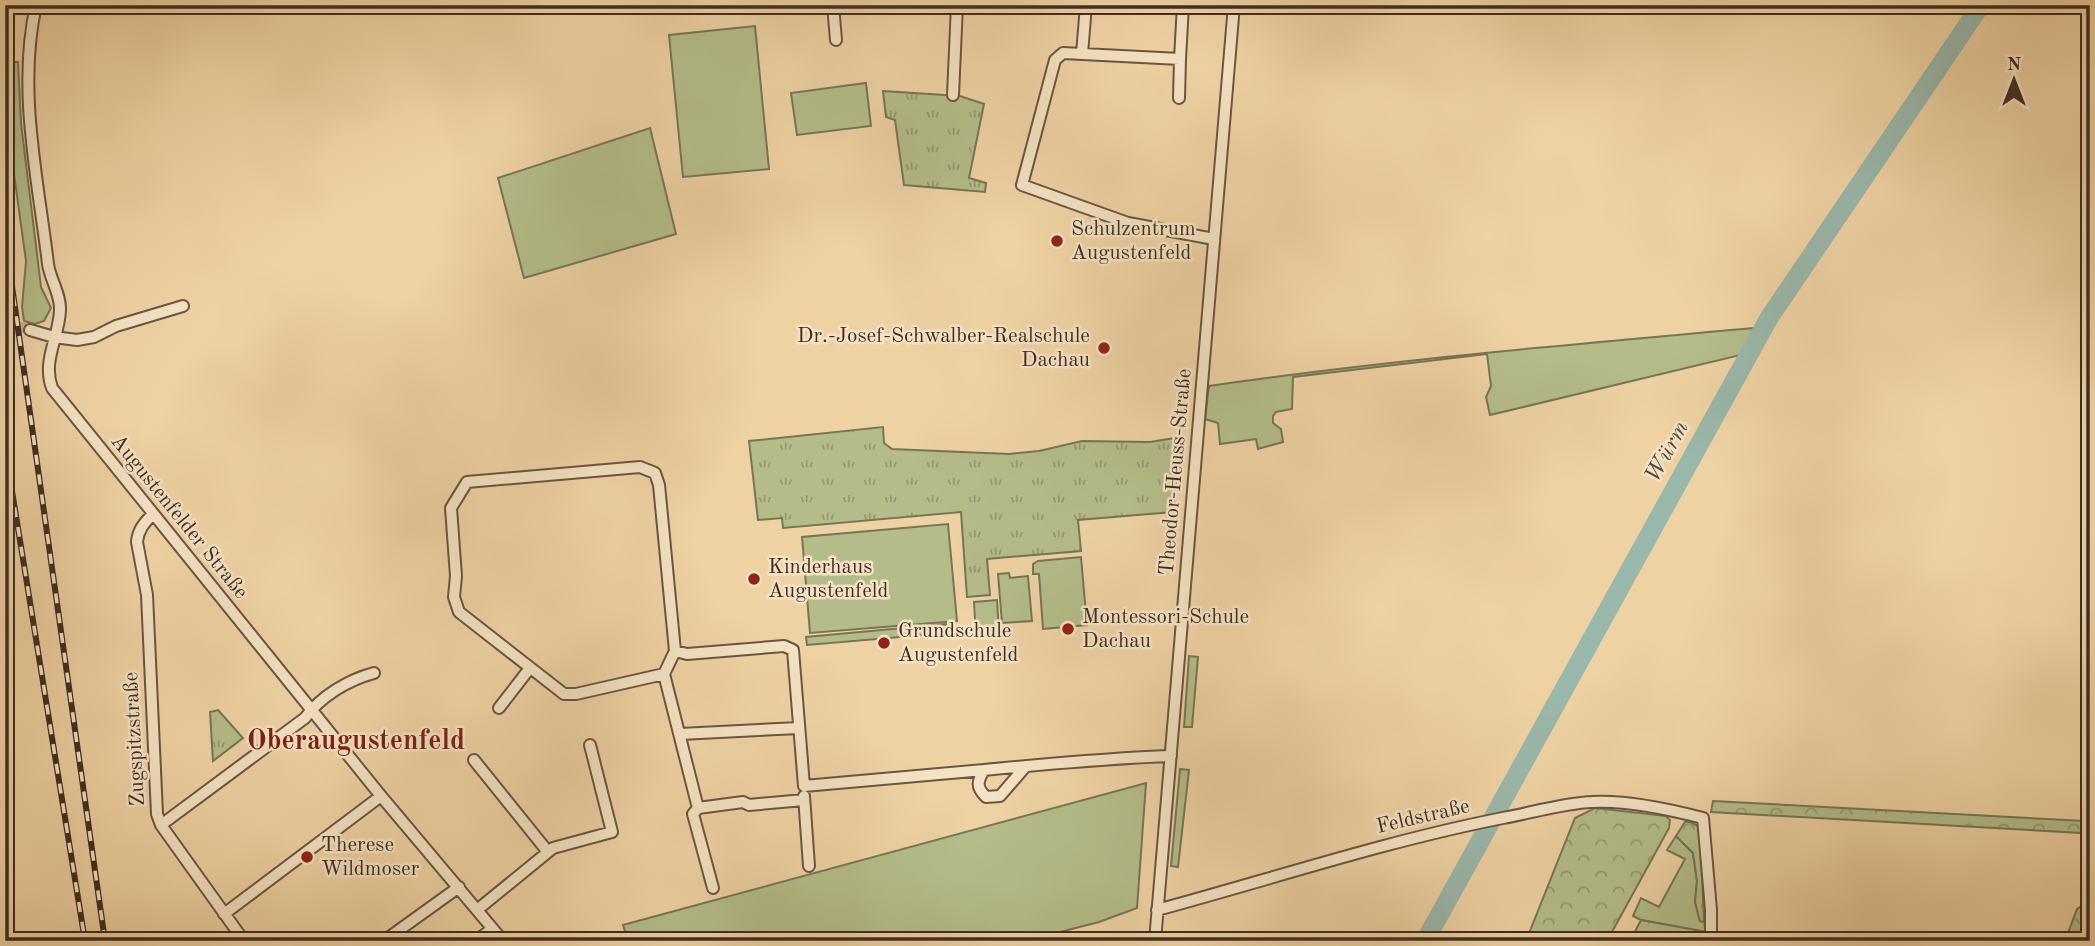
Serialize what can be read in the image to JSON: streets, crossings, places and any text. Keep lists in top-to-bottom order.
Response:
{
  "streets": {
    "street": [
      "Theodor-Heuss-Straße",
      "Augustenfelder Straße",
      "Zugspitzstraße",
      "Feldstraße"
    ]
  },
  "crossings": [
    ["Theodor-Heuss-Straße", "Feldstraße"],
    ["Augustenfelder Straße", "Zugspitzstraße"]
  ],
  "districts": ["Oberaugustenfeld"],
  "water": ["Würm"],
  "places": [
    "Schulzentrum Augustenfeld",
    "Dr.-Josef-Schwalber-Realschule Dachau",
    "Kinderhaus Augustenfeld",
    "Montessori-Schule Dachau",
    "Grundschule Augustenfeld",
    "Therese Wildmoser"
  ],
  "north": "top"
}
